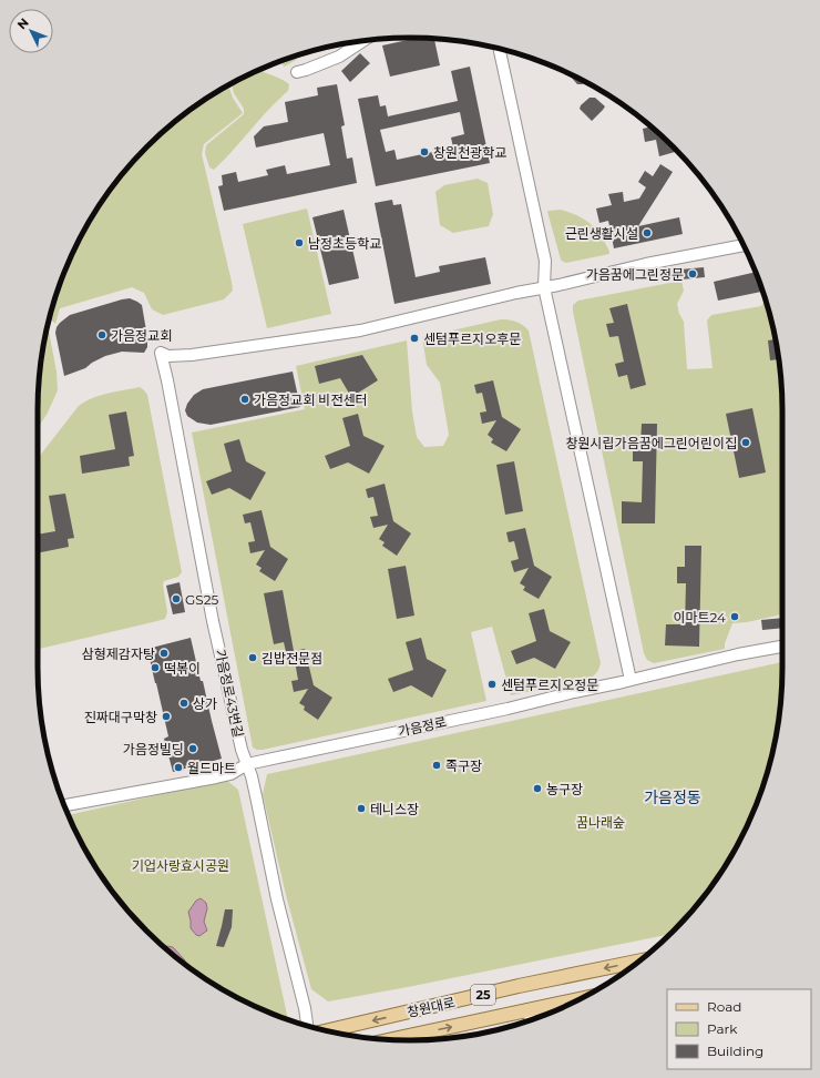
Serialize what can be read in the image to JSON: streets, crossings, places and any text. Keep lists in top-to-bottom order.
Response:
{
  "streets": {
    "main road": ["25", "창원대로"],
    "street": ["가음정로43번길", "가음정로"]
  },
  "crossings": [
    ["가음정로43번길", "가음정로"]
  ],
  "districts": ["가음정동"],
  "parks": ["꿈나래숲", "기업사랑효시공원"],
  "places": [
    "창원천광학교",
    "근린생활시설",
    "남정초등학교",
    "가음꿈에그린정문",
    "가음정교회",
    "센텀푸르지오후문",
    "가음정교회 비전센터",
    "창원시립가음꿈에그린어린이집",
    "GS25",
    "이마트24",
    "삼형제감자탕",
    "김밥전문점",
    "떡볶이",
    "센텀푸르지오정문",
    "상가",
    "진짜대구막창",
    "가음정빌딩",
    "족구장",
    "월드마트",
    "농구장",
    "테니스장"
  ],
  "legend": ["Road", "Park", "Building"],
  "north": "top left"
}
